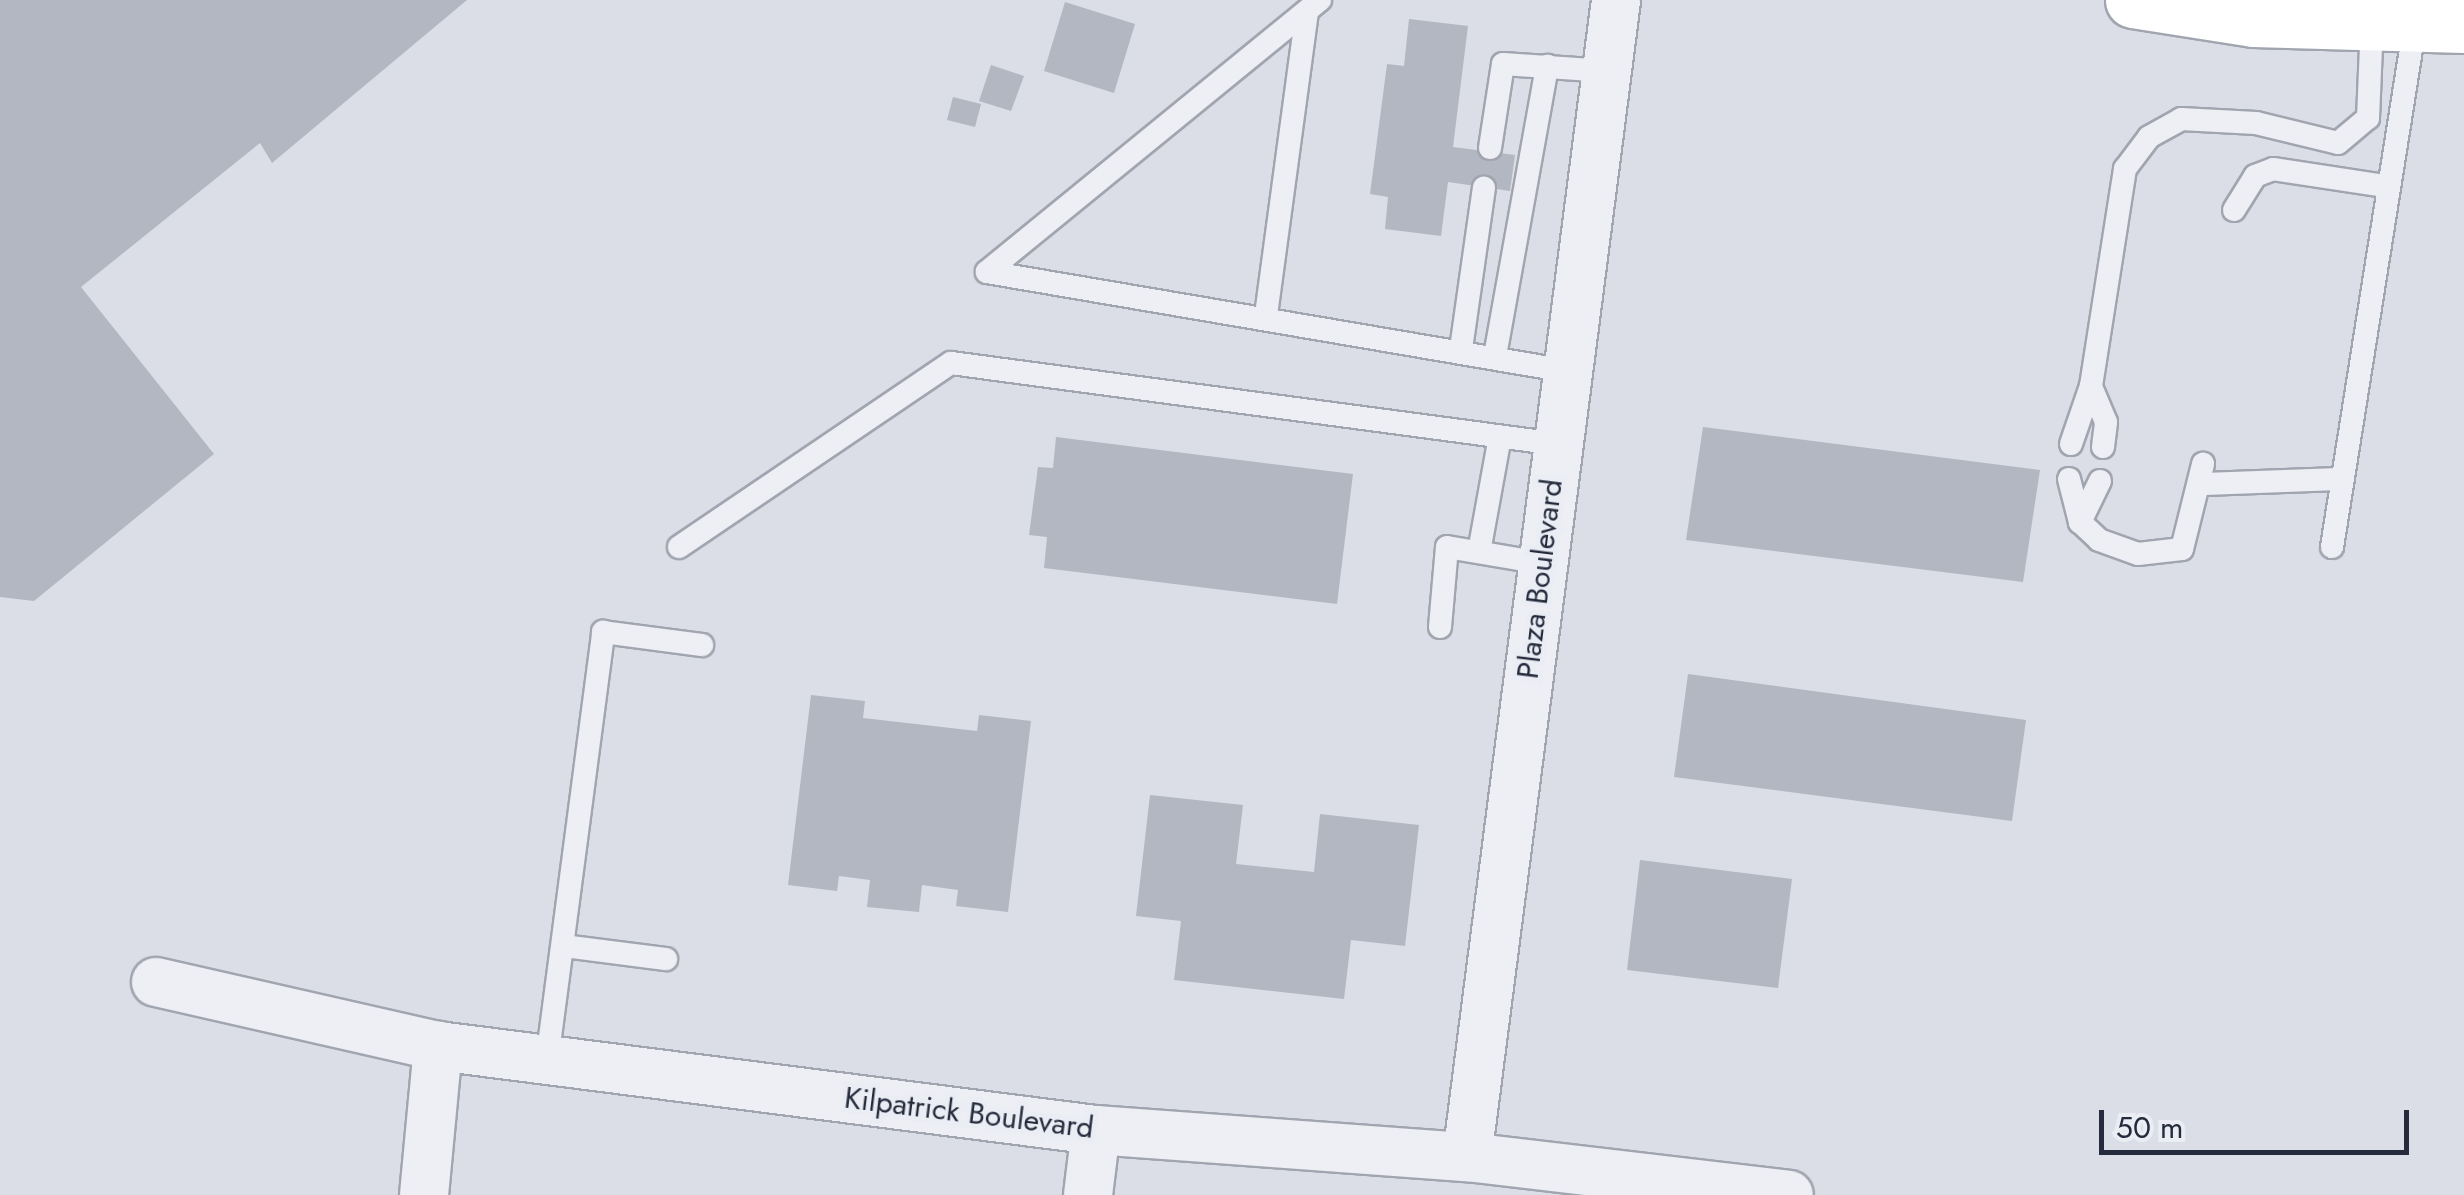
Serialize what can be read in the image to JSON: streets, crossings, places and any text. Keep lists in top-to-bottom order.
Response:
{
  "streets": {
    "street": ["Plaza Boulevard", "Kilpatrick Boulevard"]
  },
  "crossings": [
    ["Plaza Boulevard", "Kilpatrick Boulevard"]
  ],
  "scale_bar": "50 m"
}
